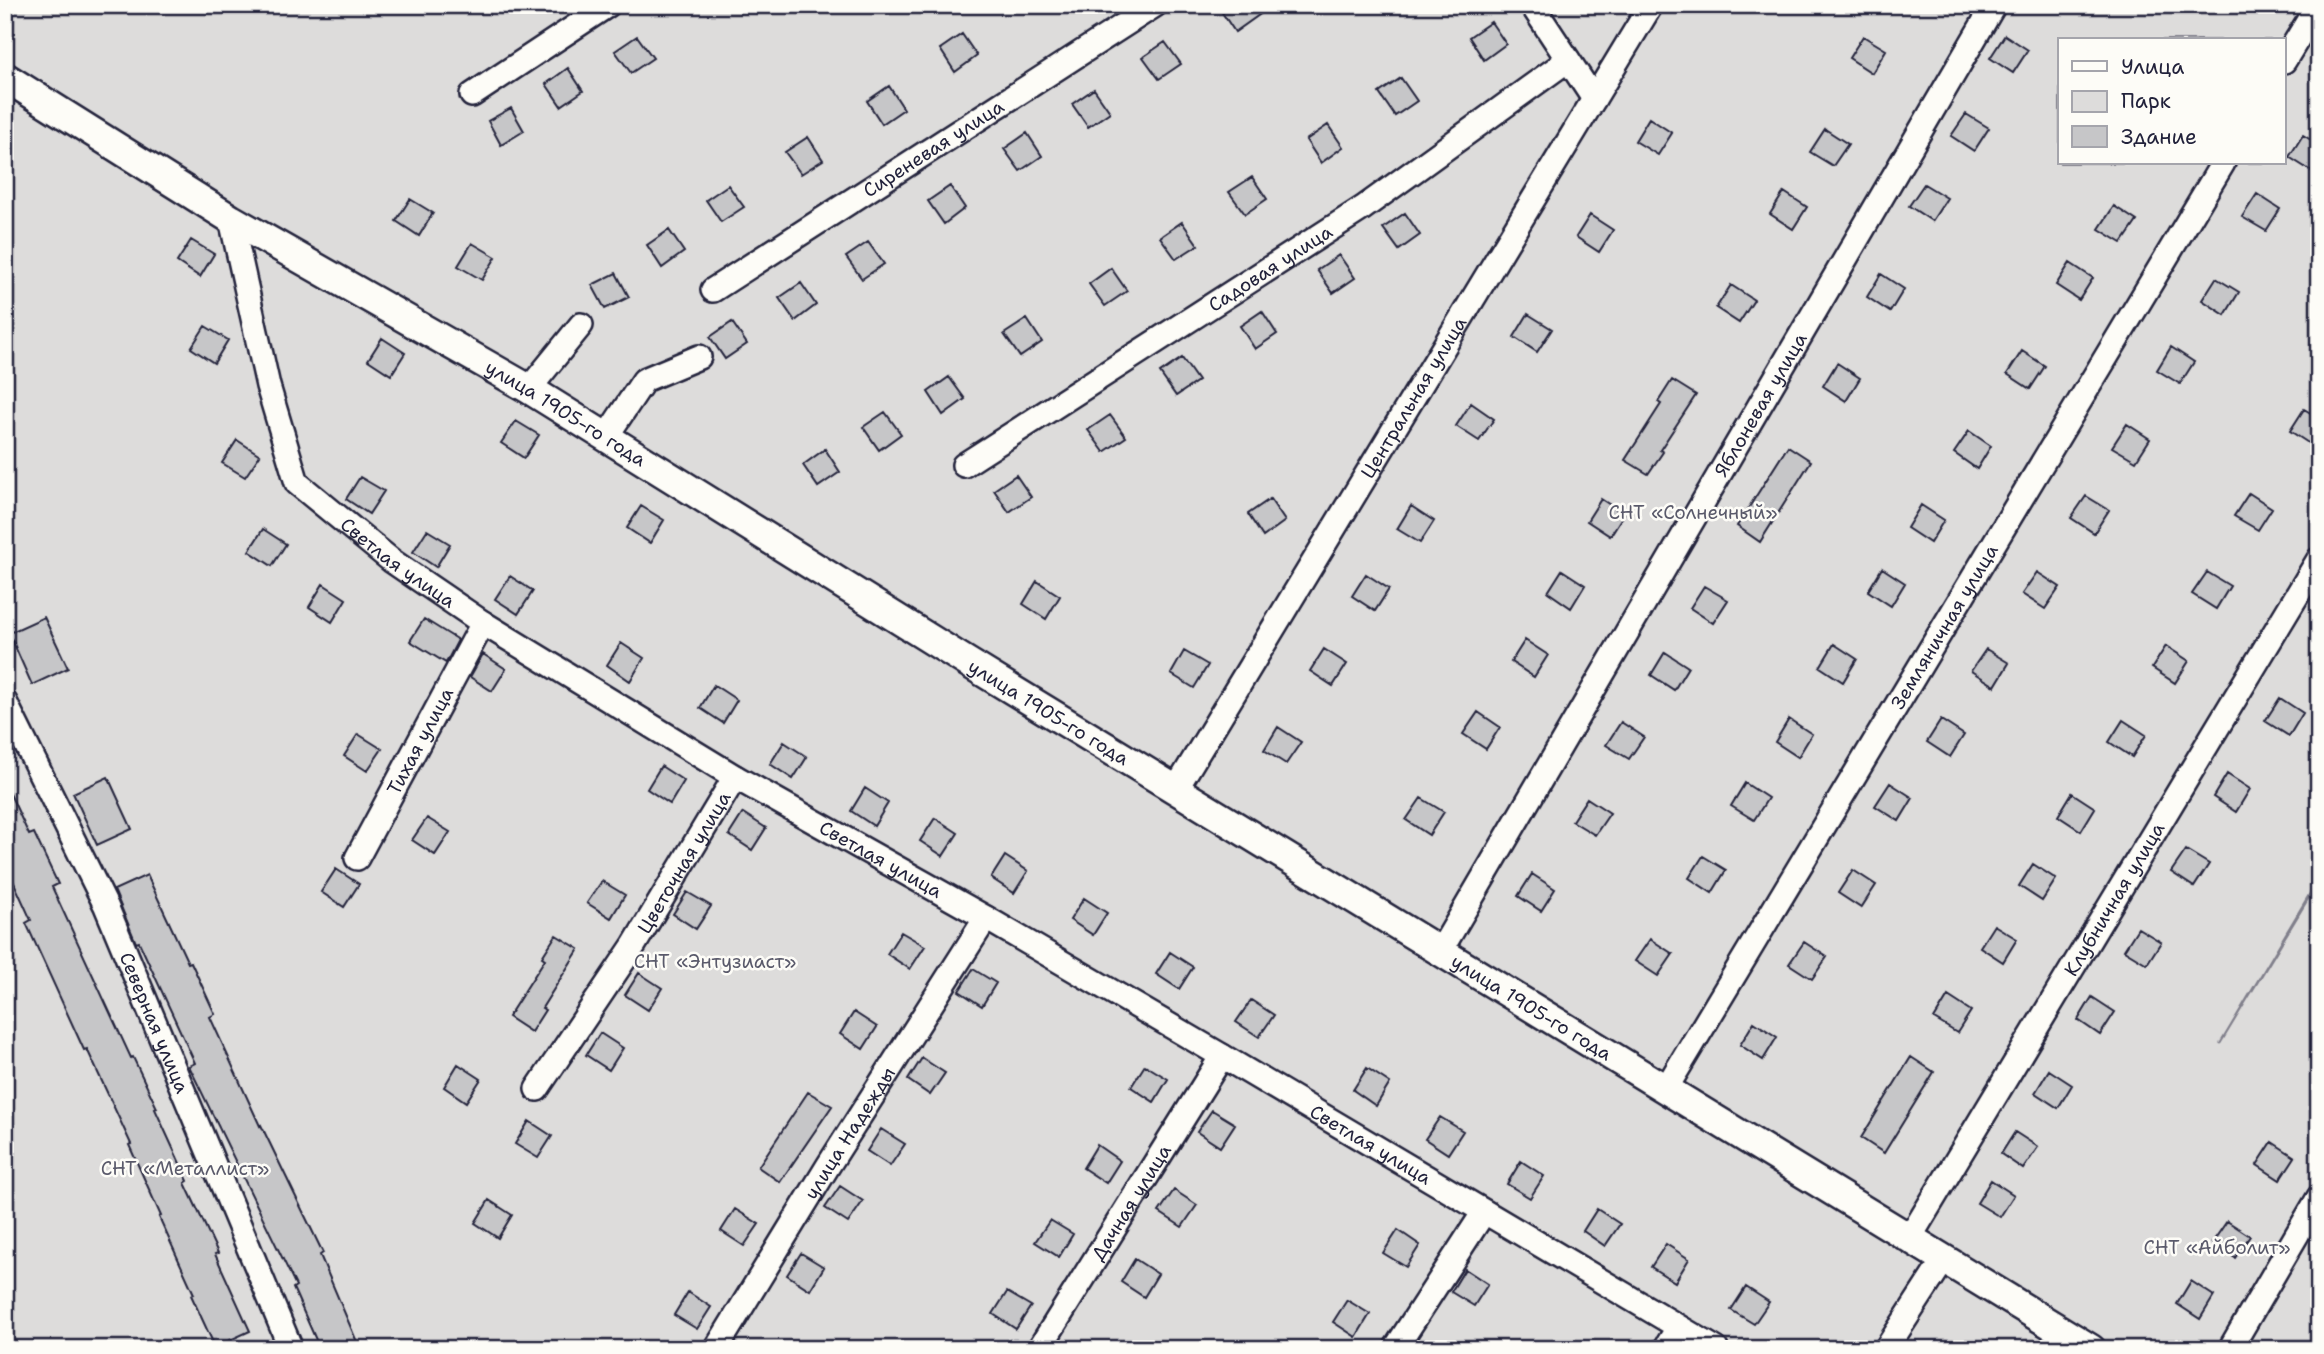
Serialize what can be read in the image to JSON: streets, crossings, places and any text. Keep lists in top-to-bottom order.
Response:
{
  "streets": {
    "street": [
      "Сиреневая улица",
      "Садовая улица",
      "Центральная улица",
      "Яблоневая улица",
      "улица 1905-го года",
      "Светлая улица",
      "Земляничная улица",
      "Тихая улица",
      "Цветочная улица",
      "Клубничная улица",
      "Северная улица",
      "улица Надежды",
      "Дачная улица"
    ]
  },
  "crossings": [
    ["Центральная улица", "улица 1905-го года"],
    ["Яблоневая улица", "улица 1905-го года"],
    ["улица 1905-го года", "Светлая улица"],
    ["улица 1905-го года", "Земляничная улица"],
    ["улица 1905-го года", "Клубничная улица"],
    ["Светлая улица", "Тихая улица"],
    ["Светлая улица", "Цветочная улица"],
    ["Светлая улица", "улица Надежды"],
    ["Светлая улица", "Дачная улица"]
  ],
  "parks": [
    "СНТ «Солнечный»",
    "СНТ «Энтузиаст»",
    "СНТ «Металлист»",
    "СНТ «Айболит»"
  ],
  "legend": ["Улица", "Парк", "Здание"]
}
